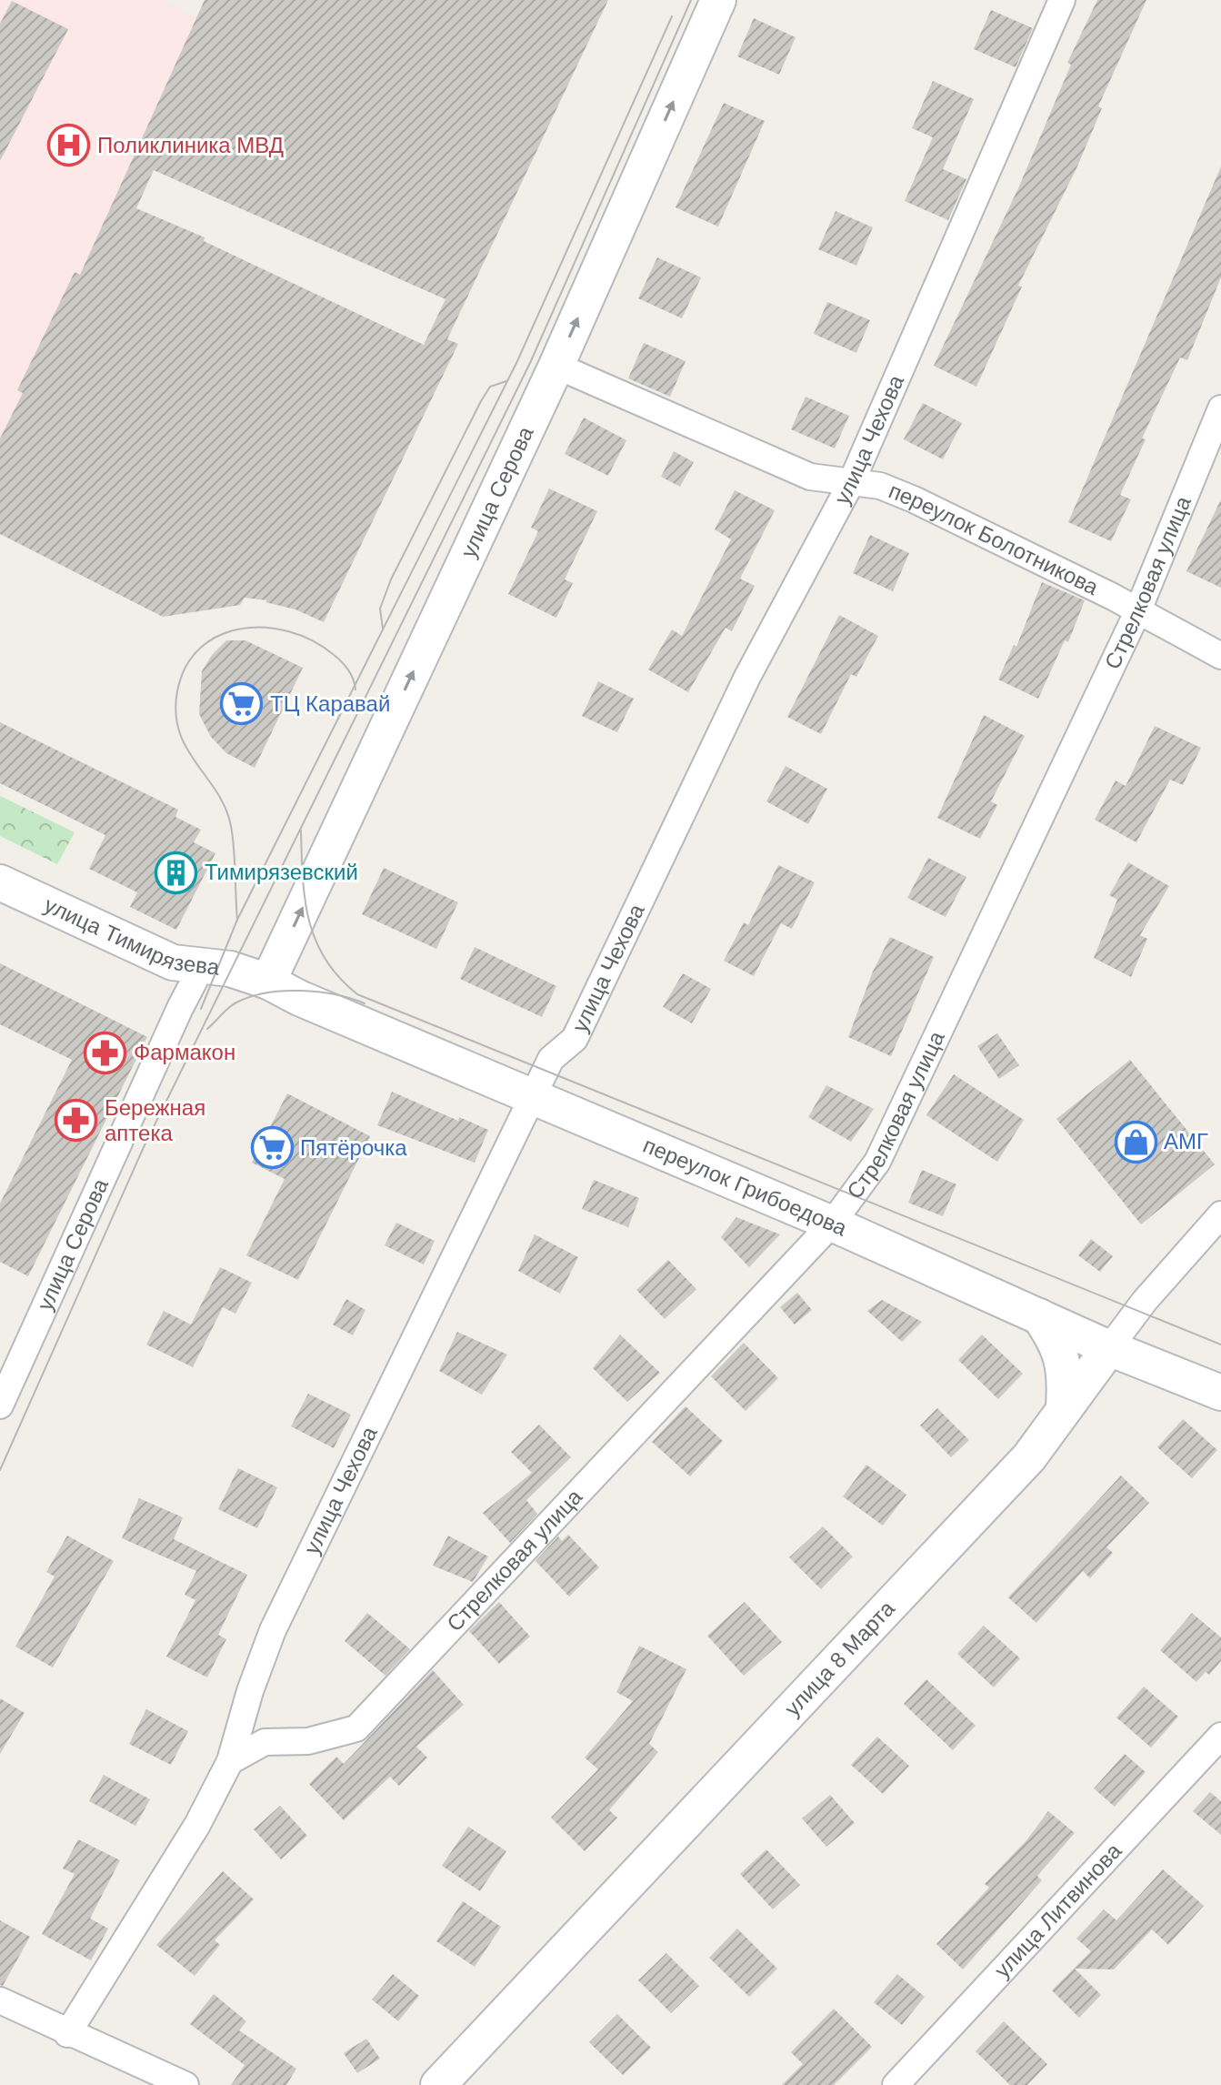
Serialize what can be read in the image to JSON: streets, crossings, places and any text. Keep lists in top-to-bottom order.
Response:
{
  "streets": {
    "street": [
      "улица Чехова",
      "улица Серова",
      "переулок Болотникова",
      "Стрелковая улица",
      "улица Тимирязева",
      "переулок Грибоедова",
      "улица 8 Марта",
      "улица Литвинова"
    ]
  },
  "crossings": [
    ["улица Чехова", "переулок Болотникова"],
    ["улица Чехова", "Стрелковая улица"],
    ["улица Чехова", "переулок Грибоедова"],
    ["улица Серова", "переулок Болотникова"],
    ["улица Серова", "улица Тимирязева"],
    ["улица Серова", "переулок Грибоедова"],
    ["переулок Болотникова", "Стрелковая улица"],
    ["Стрелковая улица", "переулок Грибоедова"],
    ["улица Тимирязева", "переулок Грибоедова"],
    ["переулок Грибоедова", "улица 8 Марта"]
  ],
  "one_way": ["улица Серова"],
  "places": {
    "hospital": ["Поликлиника МВД"],
    "supermarket": ["ТЦ Каравай", "Пятёрочка"],
    "building": ["Тимирязевский"],
    "pharmacy": ["Фармакон", "Бережная аптека"],
    "shop": ["АМГ"]
  }
}
